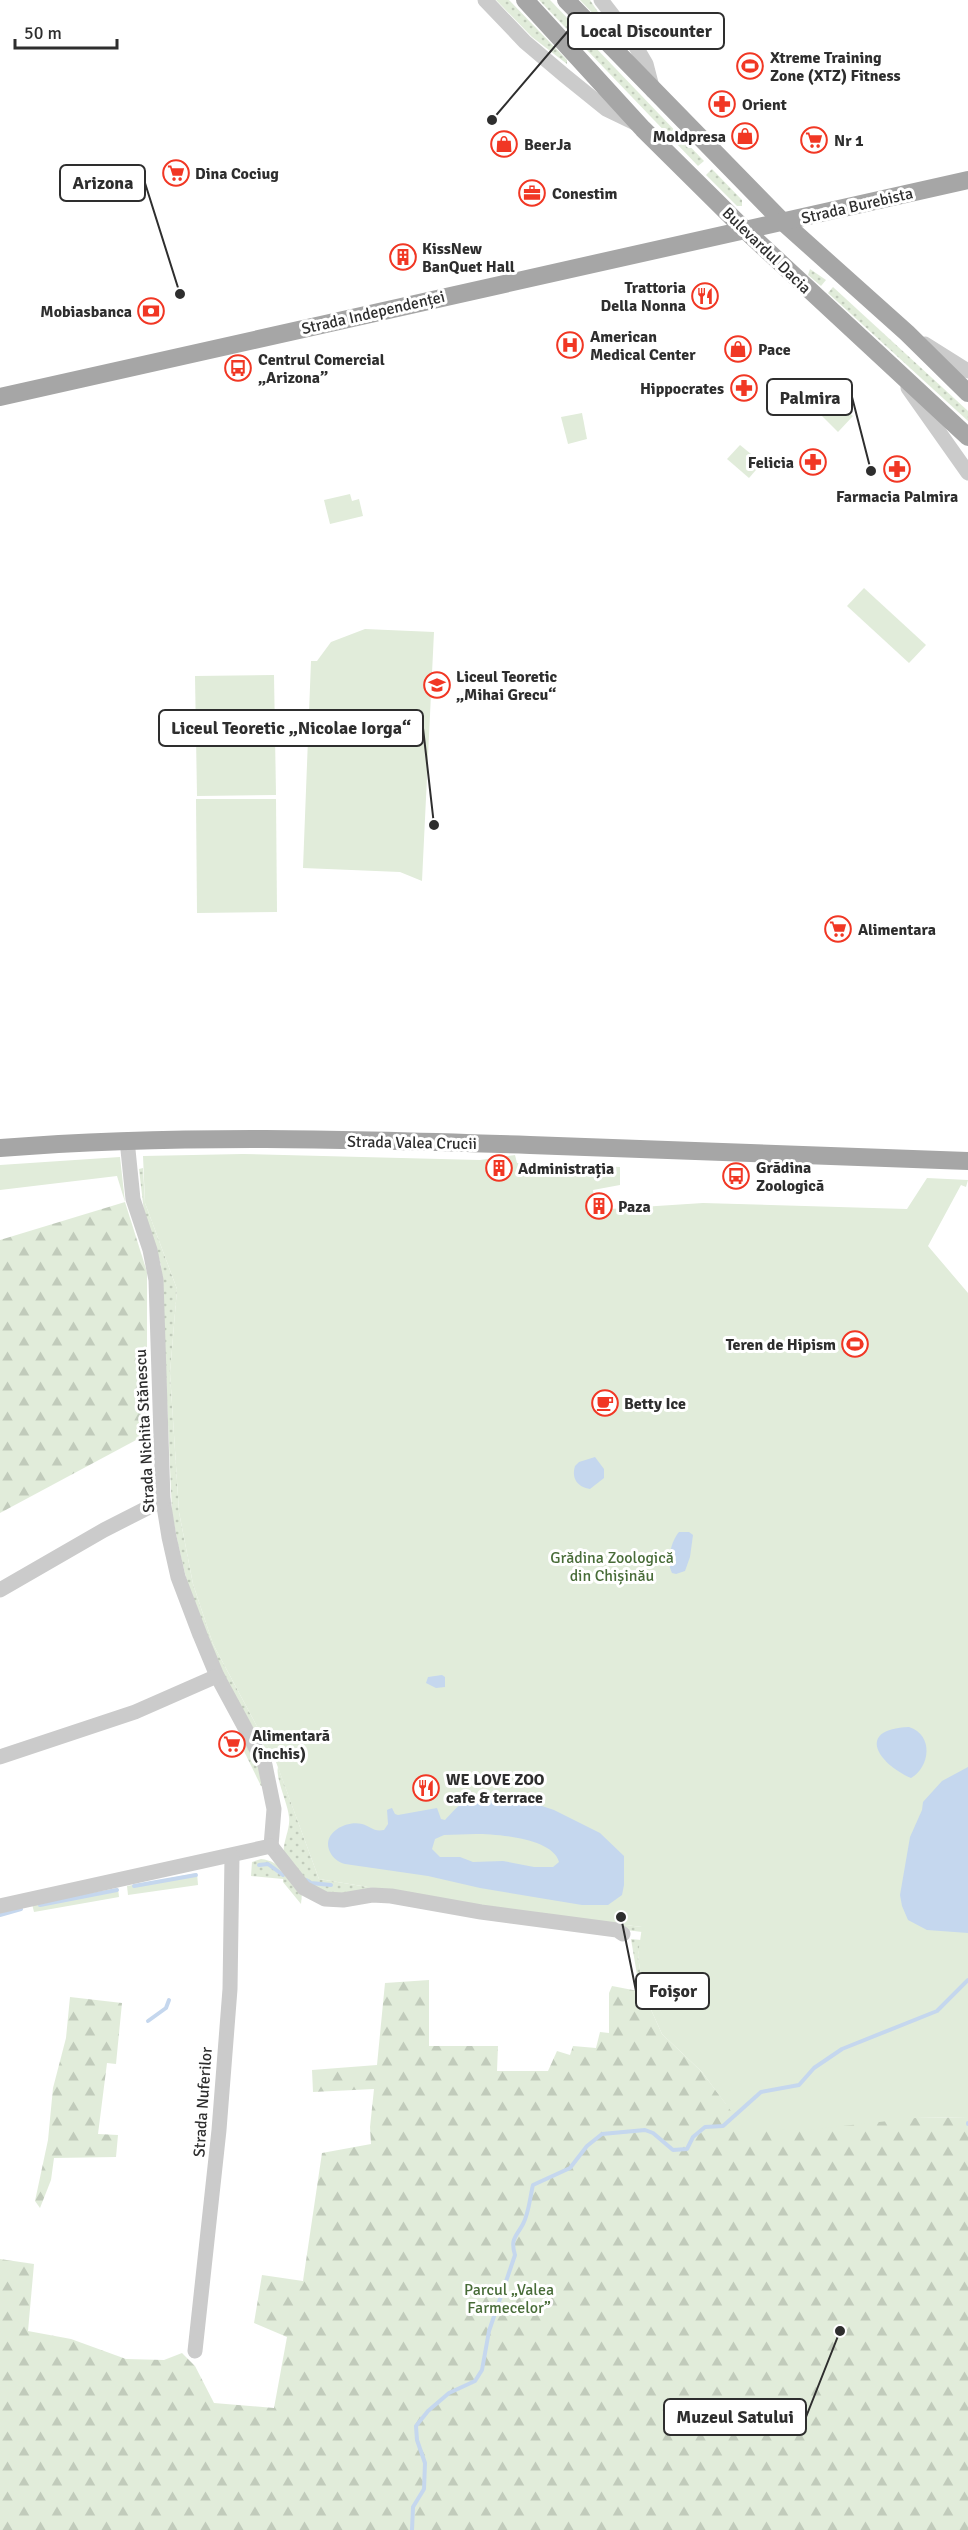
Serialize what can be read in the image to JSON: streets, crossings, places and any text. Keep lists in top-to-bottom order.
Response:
{
  "streets": {
    "main road": [
      "Strada Burebista",
      "Bulevardul Dacia",
      "Strada Independenței",
      "Strada Valea Crucii"
    ],
    "street": ["Strada Nichita Stănescu", "Strada Nuferilor"]
  },
  "crossings": [
    ["Strada Burebista", "Bulevardul Dacia"],
    ["Strada Burebista", "Strada Independenței"],
    ["Bulevardul Dacia", "Strada Independenței"],
    ["Strada Valea Crucii", "Strada Nichita Stănescu"]
  ],
  "parks": ["Grădina Zoologică din Chișinău", "Parcul „Valea Farmecelor”"],
  "places": {
    "sports": ["Xtreme Training Zone (XTZ) Fitness", "Teren de Hipism"],
    "pharmacy": [
      "Orient",
      "Hippocrates",
      "Felicia",
      "Farmacia Palmira"
    ],
    "other": [
      "Local Discounter",
      "Arizona",
      "Palmira",
      "Liceul Teoretic „Nicolae Iorga“",
      "Foișor",
      "Muzeul Satului"
    ],
    "shop": ["Moldpresa", "BeerJa", "Pace"],
    "supermarket": [
      "Nr 1",
      "Dina Cociug",
      "Alimentara",
      "Alimentară (închis)"
    ],
    "office": ["Conestim"],
    "building": ["KissNew BanQuet Hall", "Administrația", "Paza"],
    "restaurant": ["Trattoria Della Nonna", "WE LOVE ZOO cafe & terrace"],
    "bank": ["Mobiasbanca"],
    "hospital": ["American Medical Center"],
    "bus stop": ["Centrul Comercial „Arizona”", "Grădina Zoologică"],
    "school or university": ["Liceul Teoretic „Mihai Grecu“"],
    "cafe": ["Betty Ice"]
  },
  "scale_bar": "50 m"
}
